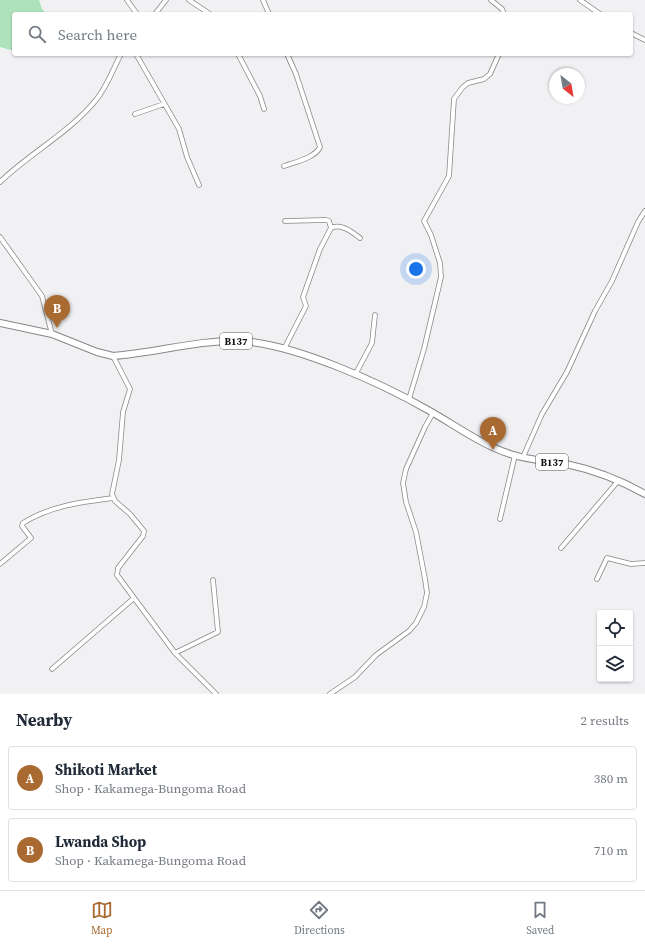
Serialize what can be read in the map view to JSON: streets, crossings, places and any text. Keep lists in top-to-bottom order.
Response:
{
  "streets": {
    "main road": ["B137"]
  },
  "north": "bottom right",
  "page": {
    "search": "Search here",
    "pins": ["B", "A"],
    "heading": ["Nearby", "2 results"],
    "list": [
      {
        "mark": "A",
        "name": "Shikoti Market",
        "note": "Shop · Kakamega-Bungoma Road",
        "value": "380 m"
      },
      {
        "mark": "B",
        "name": "Lwanda Shop",
        "note": "Shop · Kakamega-Bungoma Road",
        "value": "710 m"
      }
    ],
    "nav": ["Map", "Directions", "Saved"]
  }
}
